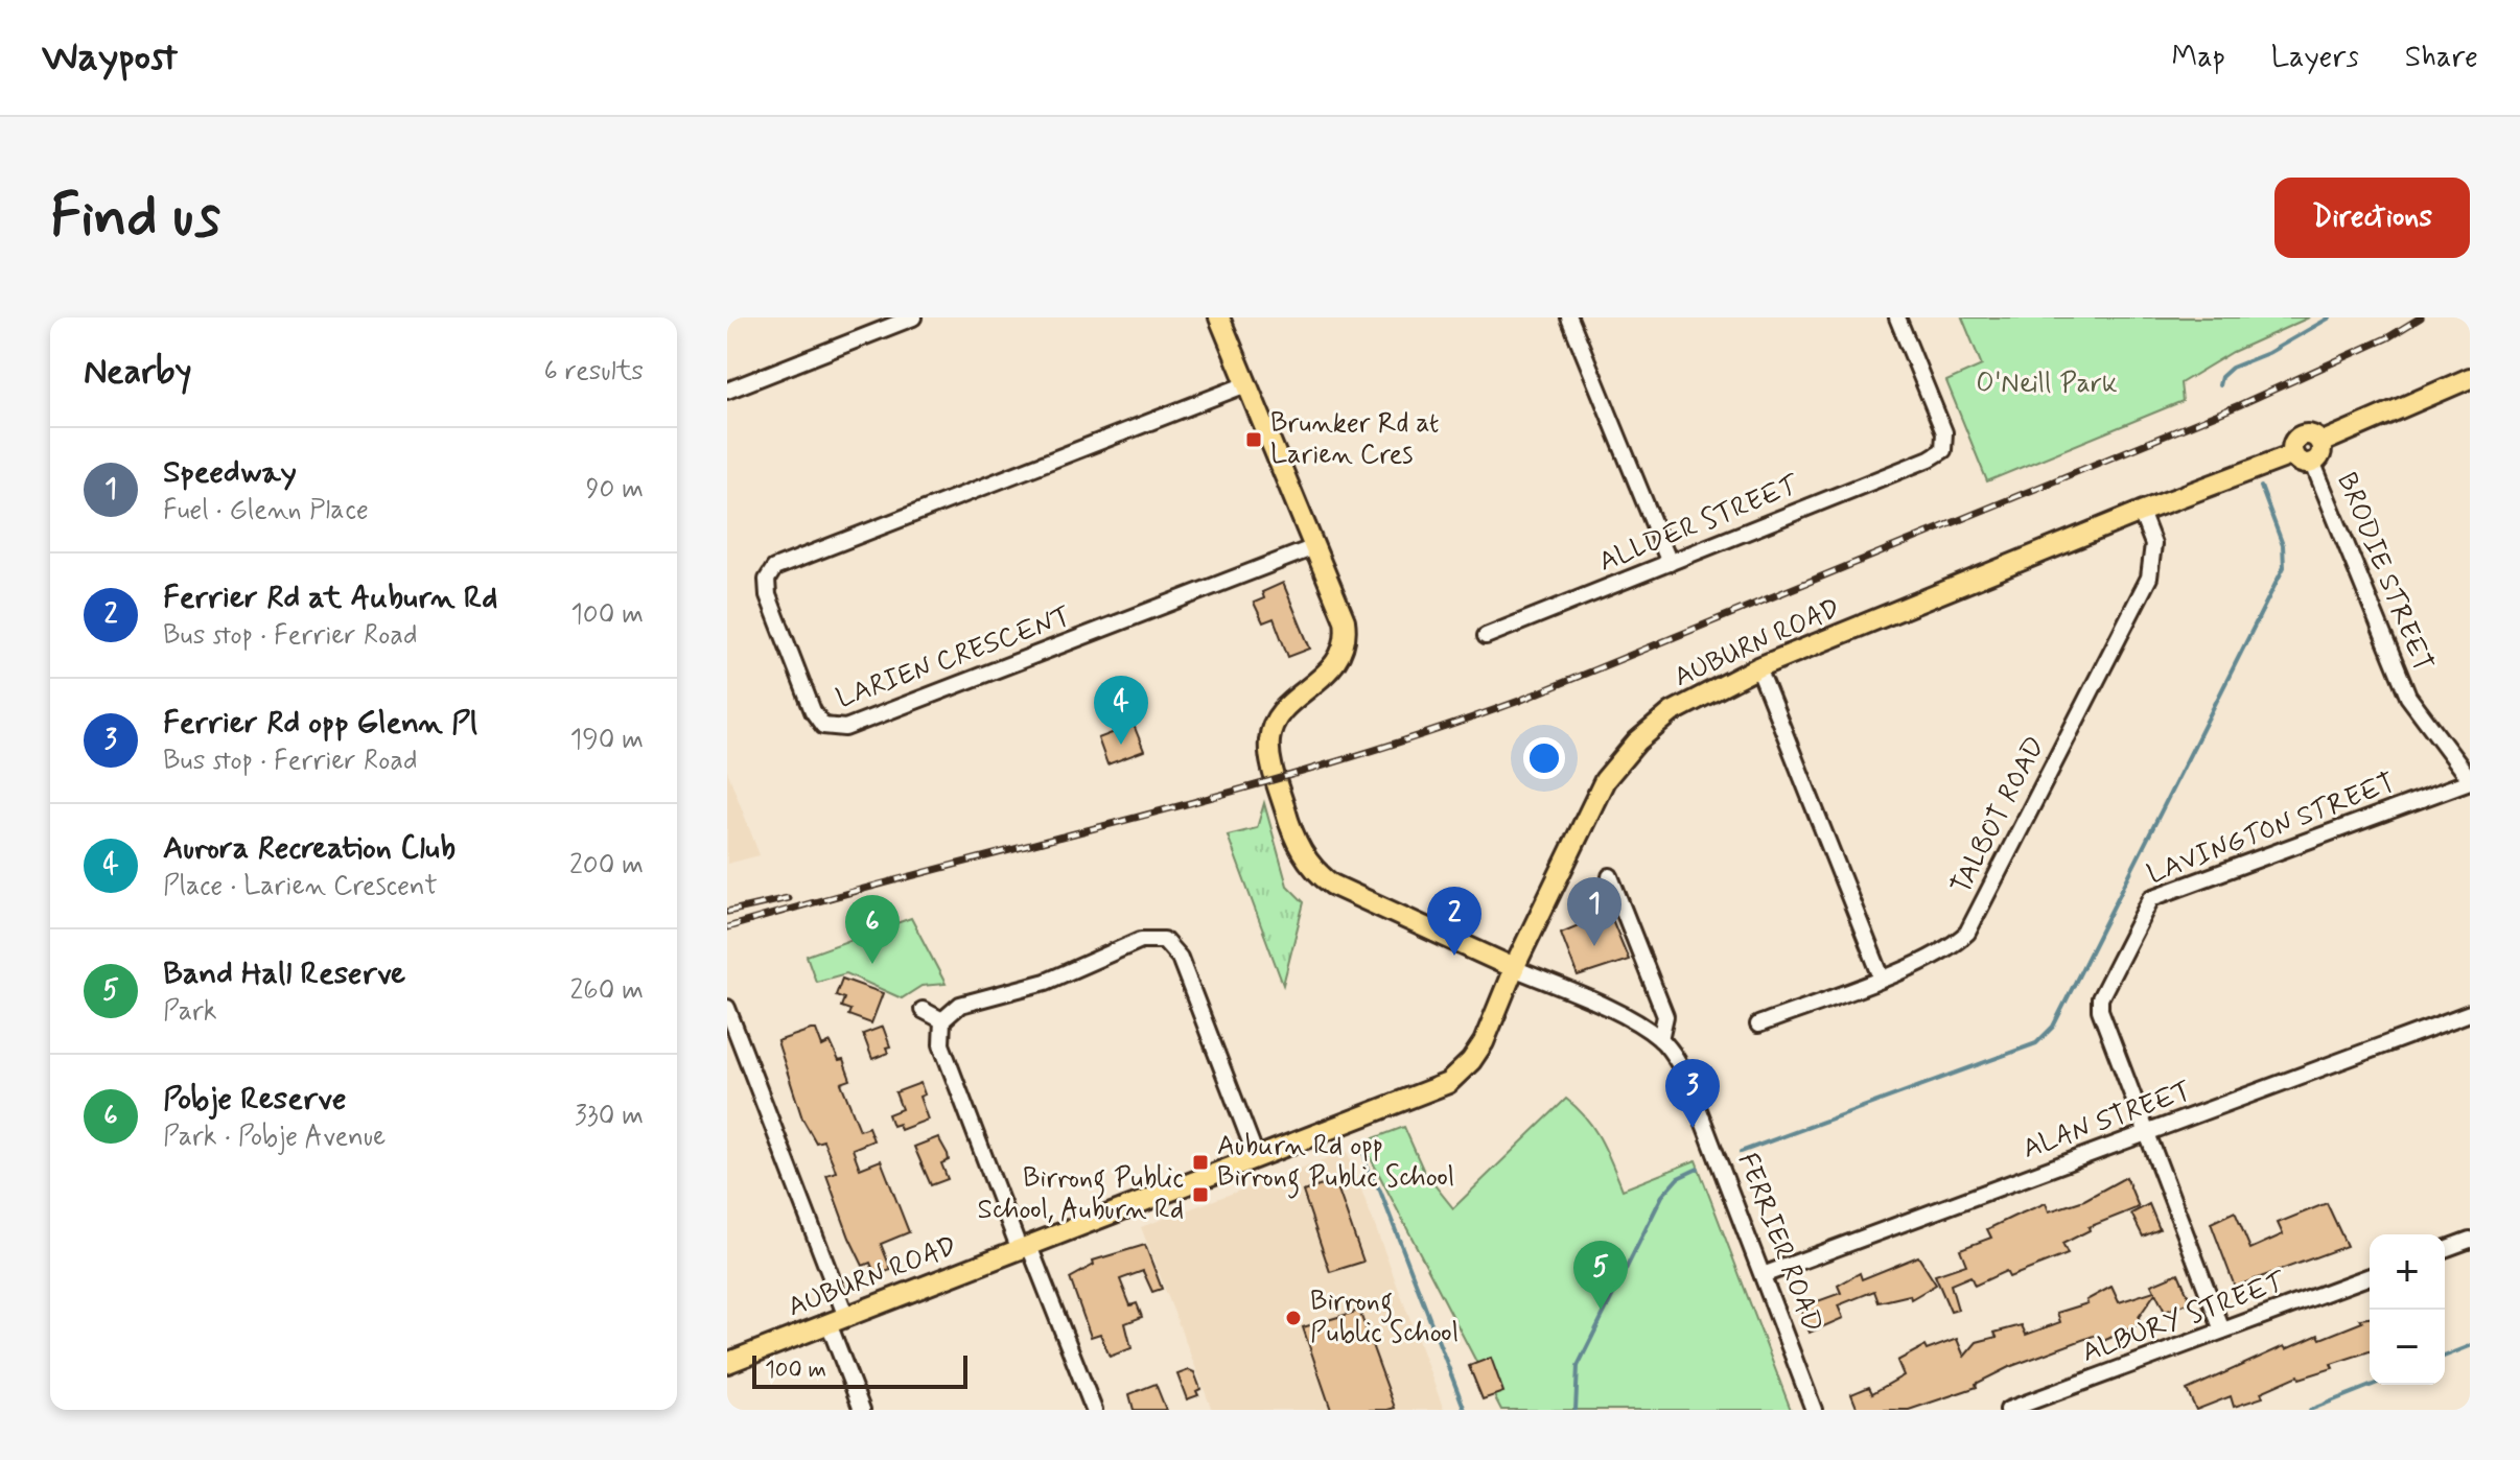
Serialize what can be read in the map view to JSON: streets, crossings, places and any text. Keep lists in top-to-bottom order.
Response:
{
  "streets": {
    "main road": ["AUBURN ROAD", "FERRIER ROAD"],
    "street": [
      "ALLDER STREET",
      "BRODIE STREET",
      "LARIEN CRESCENT",
      "TALBOT ROAD",
      "LAVINGTON STREET",
      "ALAN STREET",
      "ALBURY STREET"
    ]
  },
  "crossings": [
    ["BRODIE STREET", "AUBURN ROAD"],
    ["BRODIE STREET", "LAVINGTON STREET"],
    ["AUBURN ROAD", "TALBOT ROAD"],
    ["AUBURN ROAD", "FERRIER ROAD"],
    ["LARIEN CRESCENT", "FERRIER ROAD"],
    ["LAVINGTON STREET", "ALAN STREET"],
    ["LAVINGTON STREET", "ALBURY STREET"],
    ["ALAN STREET", "FERRIER ROAD"]
  ],
  "parks": ["O'Neill Park"],
  "places": {
    "transit": ["Brunker Rd at Larien Cres", "Auburn Rd opp Birrong Public School", "Birrong Public School, Auburn Rd"],
    "other": ["Birrong Public School"]
  },
  "scale_bar": "100 m",
  "page": {
    "header": "Waypost",
    "nav": ["Map", "Layers", "Share"],
    "buttons": "Directions",
    "title": "Find us",
    "heading": ["Nearby", "6 results"],
    "list": [
      {
        "mark": "1",
        "name": "Speedway",
        "note": "Fuel · Glenn Place",
        "value": "90 m"
      },
      {
        "mark": "2",
        "name": "Ferrier Rd at Auburn Rd",
        "note": "Bus stop · Ferrier Road",
        "value": "100 m"
      },
      {
        "mark": "3",
        "name": "Ferrier Rd opp Glenn Pl",
        "note": "Bus stop · Ferrier Road",
        "value": "190 m"
      },
      {
        "mark": "4",
        "name": "Aurora Recreation Club",
        "note": "Place · Larien Crescent",
        "value": "200 m"
      },
      {
        "mark": "5",
        "name": "Band Hall Reserve",
        "note": "Park",
        "value": "260 m"
      },
      {
        "mark": "6",
        "name": "Pobje Reserve",
        "note": "Park · Pobje Avenue",
        "value": "330 m"
      }
    ],
    "pins": [
      "4",
      "1",
      "2",
      "6",
      "3",
      "5"
    ],
    "map_buttons": ["+", "−"],
    "scale": "100 m"
  }
}
